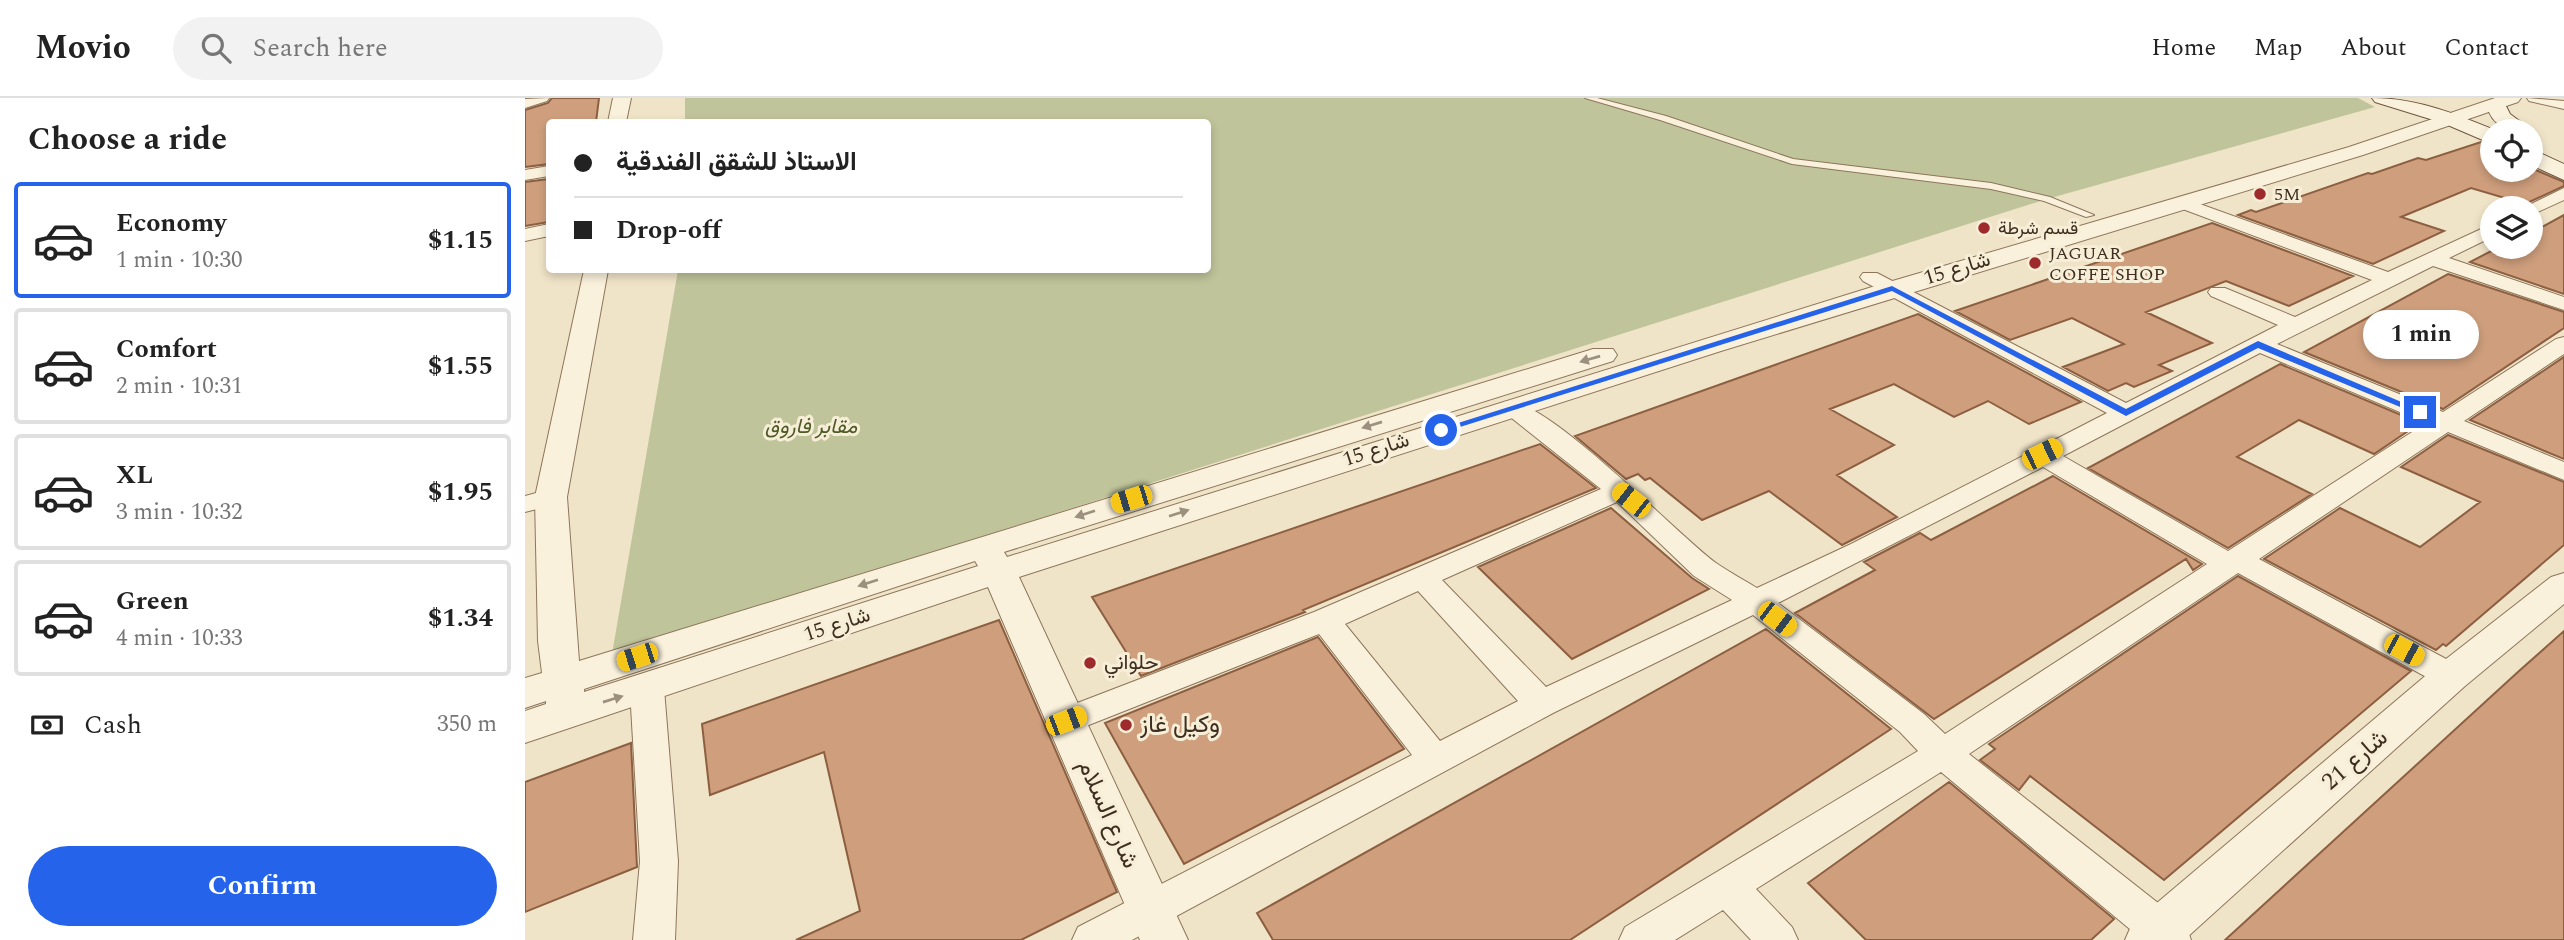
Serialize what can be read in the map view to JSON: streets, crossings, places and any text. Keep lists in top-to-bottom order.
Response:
{
  "streets": {
    "street": ["شارع 15", "شارع 21", "شارع السلام"]
  },
  "crossings": [
    ["شارع 15", "شارع السلام"]
  ],
  "parks": ["مقابر فاروق"],
  "places": [
    "5M",
    "قسم شرطة",
    "JAGUAR COFFE SHOP",
    "حلواني",
    "وكيل غاز"
  ],
  "page": {
    "header": "Movio",
    "search": "Search here",
    "nav": [
      "Home",
      "Map",
      "About",
      "Contact"
    ],
    "heading": "Choose a ride",
    "banner": ["الاستاذ للشقق الفندقية", "Drop-off"],
    "list": [
      {
        "name": "Economy",
        "note": "1 min · 10:30",
        "value": "$1.15"
      },
      {
        "name": "Comfort",
        "note": "2 min · 10:31",
        "value": "$1.55"
      },
      {
        "name": "XL",
        "note": "3 min · 10:32",
        "value": "$1.95"
      },
      {
        "name": "Green",
        "note": "4 min · 10:33",
        "value": "$1.34"
      }
    ],
    "bubble": "1 min",
    "pay": ["Cash", "350 m"],
    "buttons": "Confirm"
  }
}
